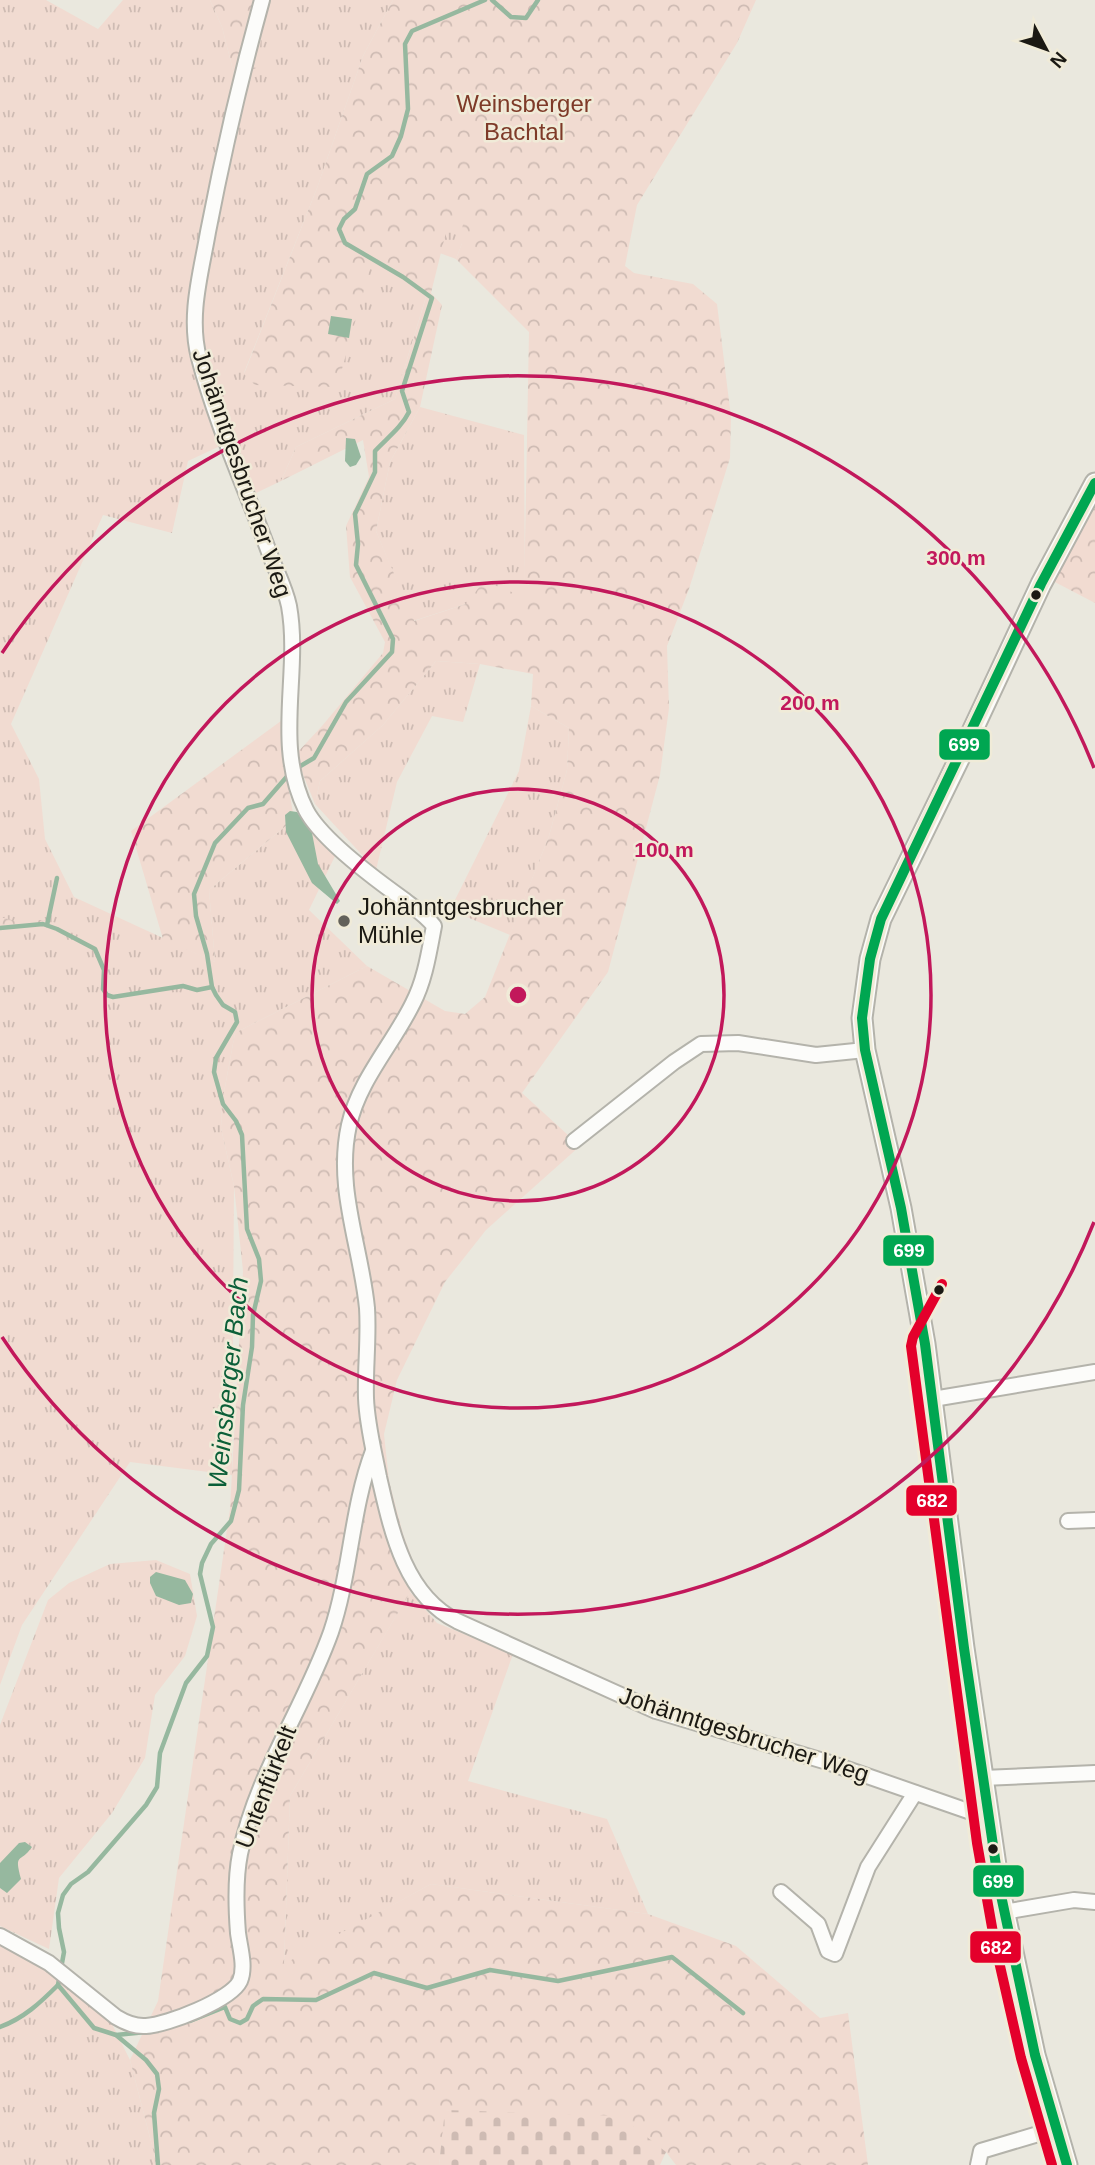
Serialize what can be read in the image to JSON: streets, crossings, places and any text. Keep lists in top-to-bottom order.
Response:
{
  "streets": {
    "street": ["Johänntgesbrucher Weg", "Untenfürkelt"]
  },
  "crossings": [
    ["Johänntgesbrucher Weg", "Untenfürkelt"]
  ],
  "water": ["Weinsberger Bach"],
  "parks": ["Weinsberger Bachtal"],
  "places": ["Johänntgesbrucher Mühle"],
  "lines": ["transit line 699", "transit line 682"],
  "north": "bottom right",
  "rings": ["300 m", "200 m", "100 m"]
}
